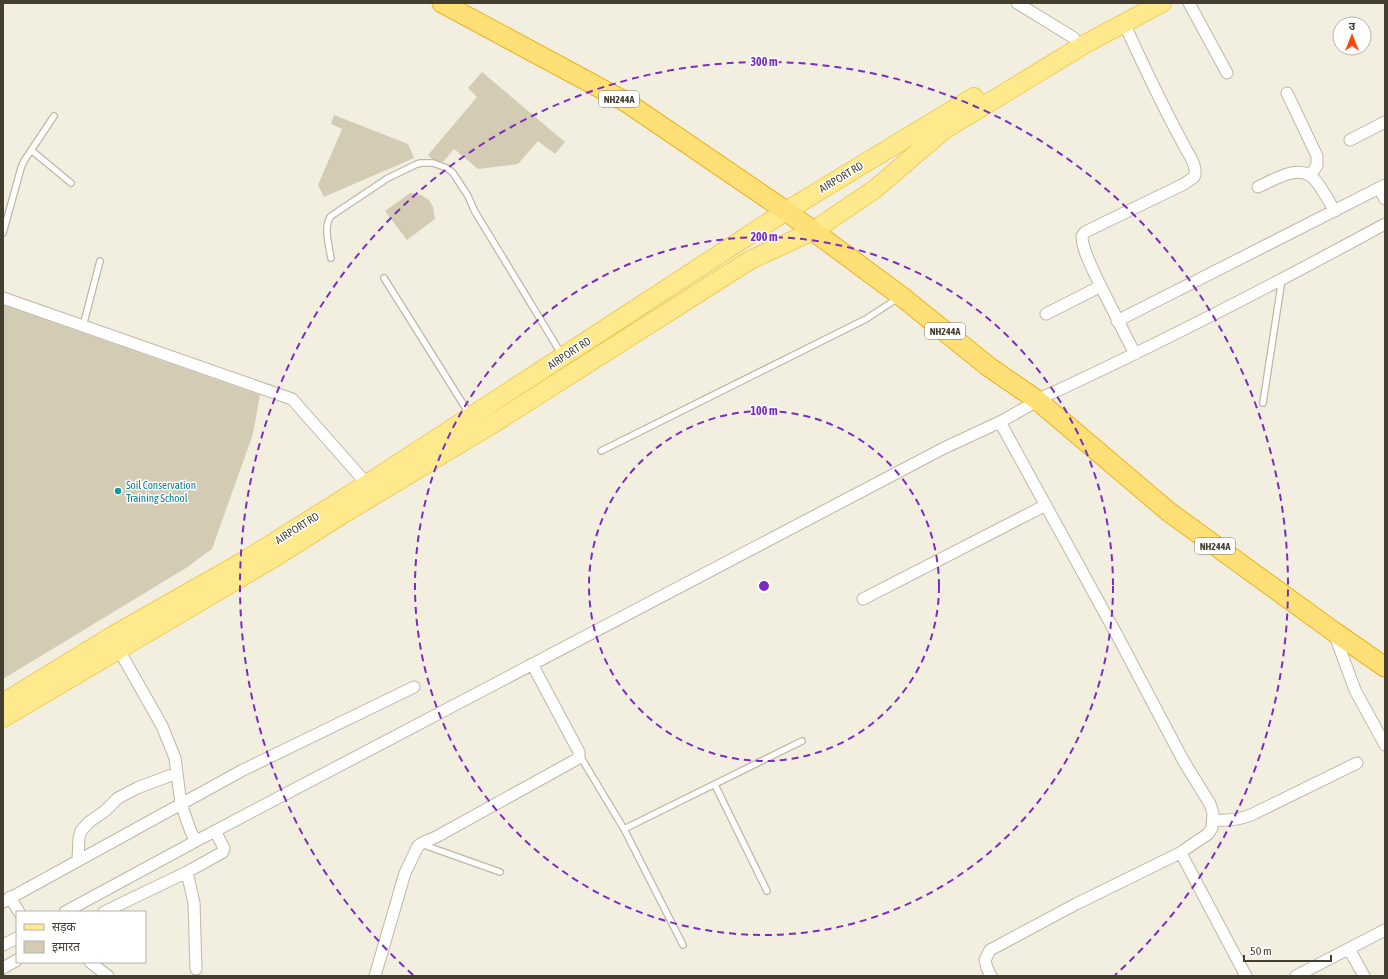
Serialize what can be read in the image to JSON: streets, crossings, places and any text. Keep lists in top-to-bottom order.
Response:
{
  "streets": {
    "highway": ["NH244A"],
    "main road": ["AIRPORT RD"]
  },
  "crossings": [
    ["NH244A", "AIRPORT RD"]
  ],
  "places": ["Soil Conservation Training School"],
  "legend": ["सड़क", "इमारत"],
  "scale_bar": "50 m",
  "north": "top",
  "rings": ["300 m", "200 m", "100 m"]
}
